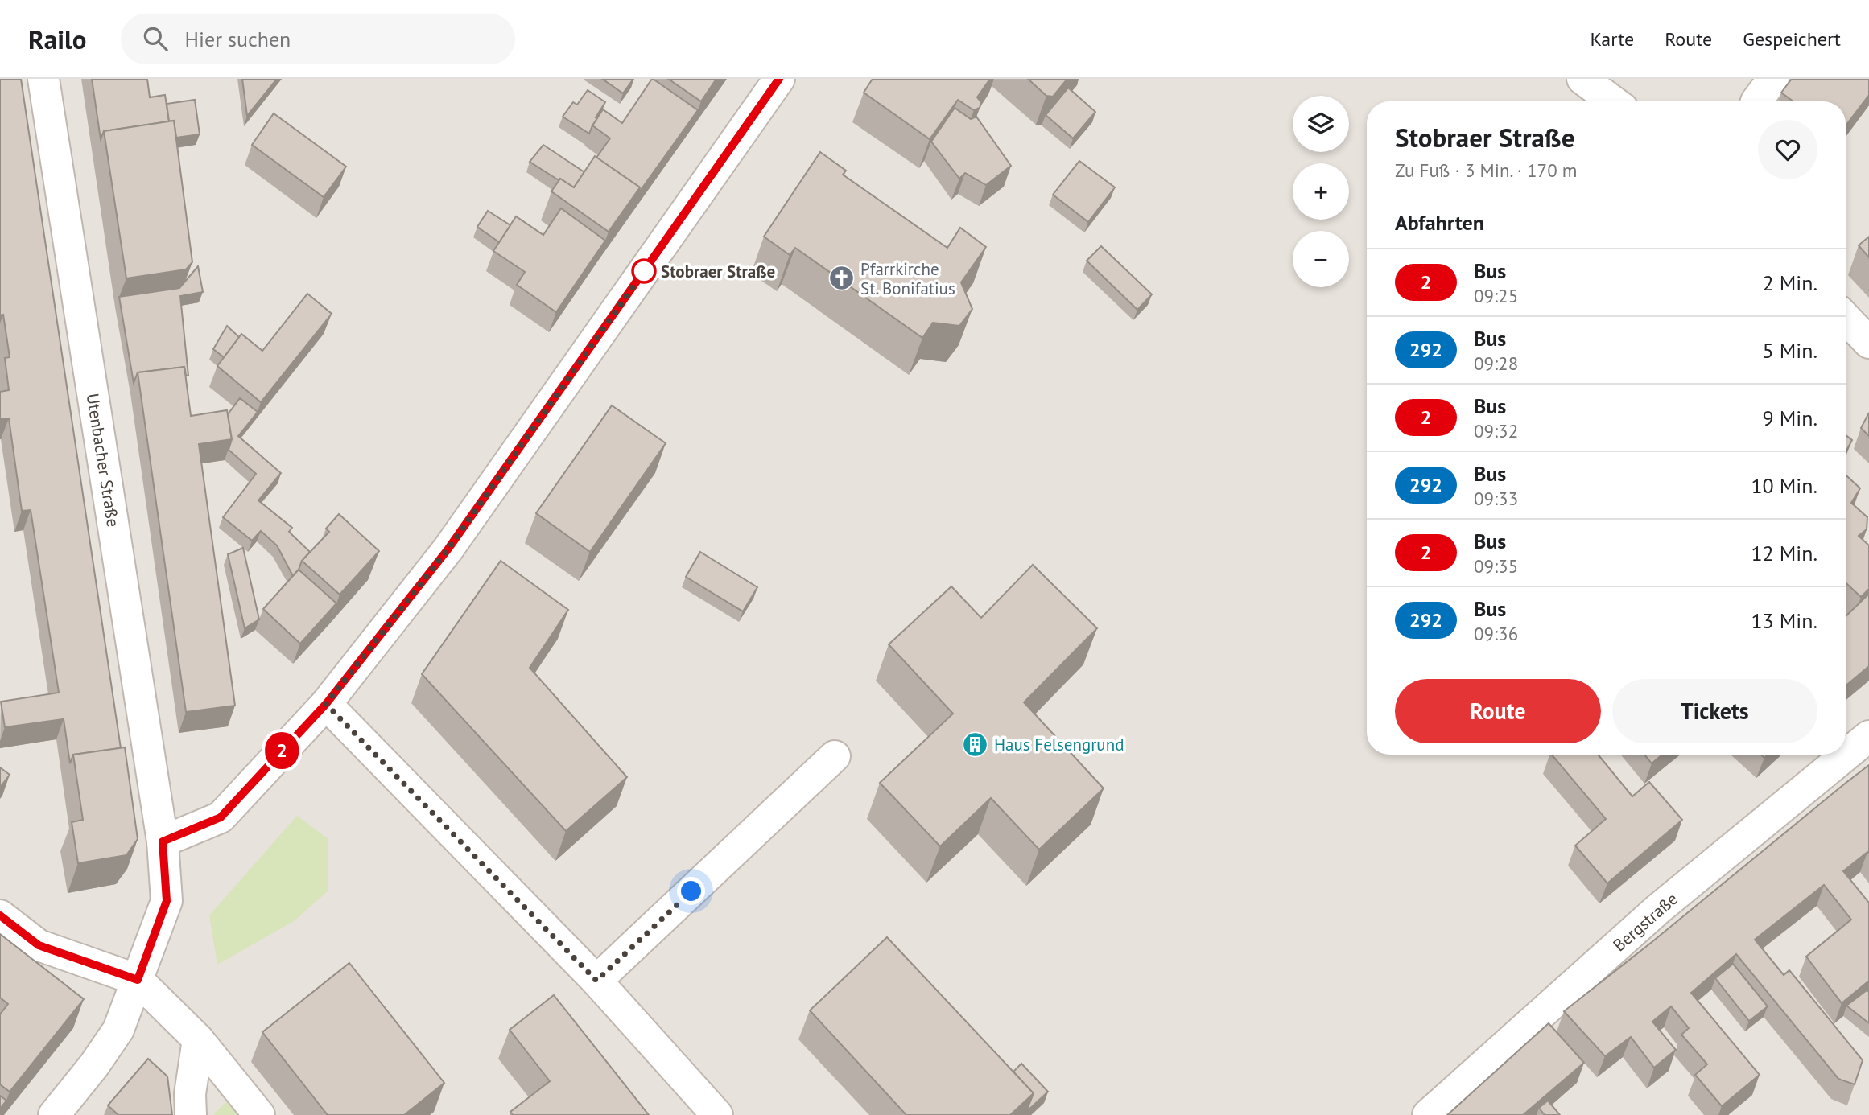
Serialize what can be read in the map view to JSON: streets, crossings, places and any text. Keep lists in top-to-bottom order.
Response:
{
  "streets": {
    "street": ["Utenbacher Straße", "Bergstraße"]
  },
  "places": {
    "other": ["Stobraer Straße"],
    "church": ["Pfarrkirche St. Bonifatius"],
    "building": ["Haus Felsengrund"]
  },
  "lines": ["bus line 2"],
  "page": {
    "header": "Railo",
    "search": "Hier suchen",
    "nav": ["Karte", "Route", "Gespeichert"],
    "on_map": "2",
    "map_buttons": ["+", "−"],
    "heading": [
      ["Stobraer Straße", "Zu Fuß · 3 Min. · 170 m"],
      "Abfahrten"
    ],
    "list": [
      {
        "mark": "2",
        "name": "Bus",
        "note": "09:25",
        "value": "2 Min."
      },
      {
        "mark": "292",
        "name": "Bus",
        "note": "09:28",
        "value": "5 Min."
      },
      {
        "mark": "2",
        "name": "Bus",
        "note": "09:32",
        "value": "9 Min."
      },
      {
        "mark": "292",
        "name": "Bus",
        "note": "09:33",
        "value": "10 Min."
      },
      {
        "mark": "2",
        "name": "Bus",
        "note": "09:35",
        "value": "12 Min."
      },
      {
        "mark": "292",
        "name": "Bus",
        "note": "09:36",
        "value": "13 Min."
      }
    ],
    "buttons": ["Route", "Tickets"]
  }
}
